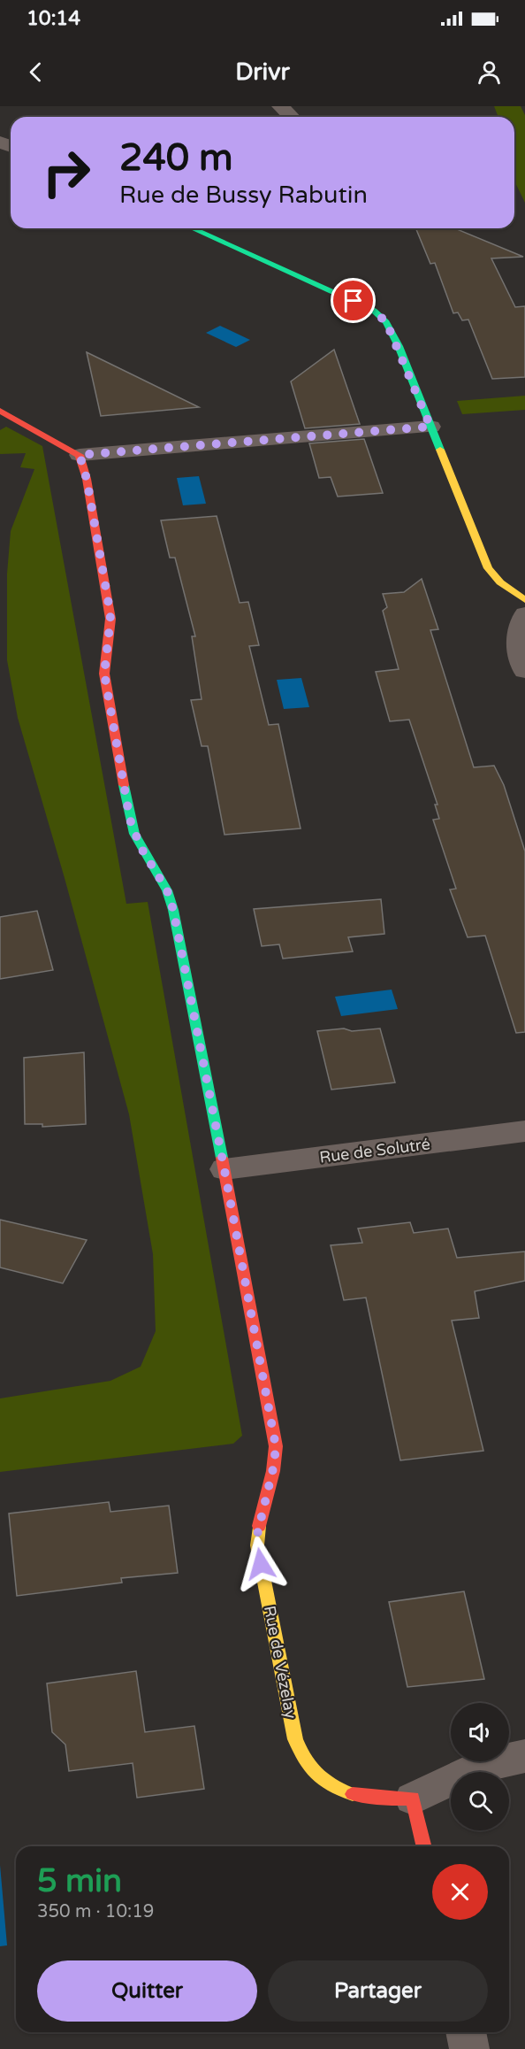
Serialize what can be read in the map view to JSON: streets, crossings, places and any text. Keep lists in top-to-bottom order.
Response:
{
  "streets": {
    "street": ["Rue de Solutré", "Rue de Vézelay"]
  },
  "crossings": [
    ["Rue de Solutré", "Rue de Vézelay"]
  ],
  "page": {
    "status": "10:14",
    "header": "Drivr",
    "turn": ["240 m", "Rue de Bussy Rabutin"],
    "heading": ["5 min", "350 m · 10:19"],
    "buttons": ["Quitter", "Partager"]
  }
}
